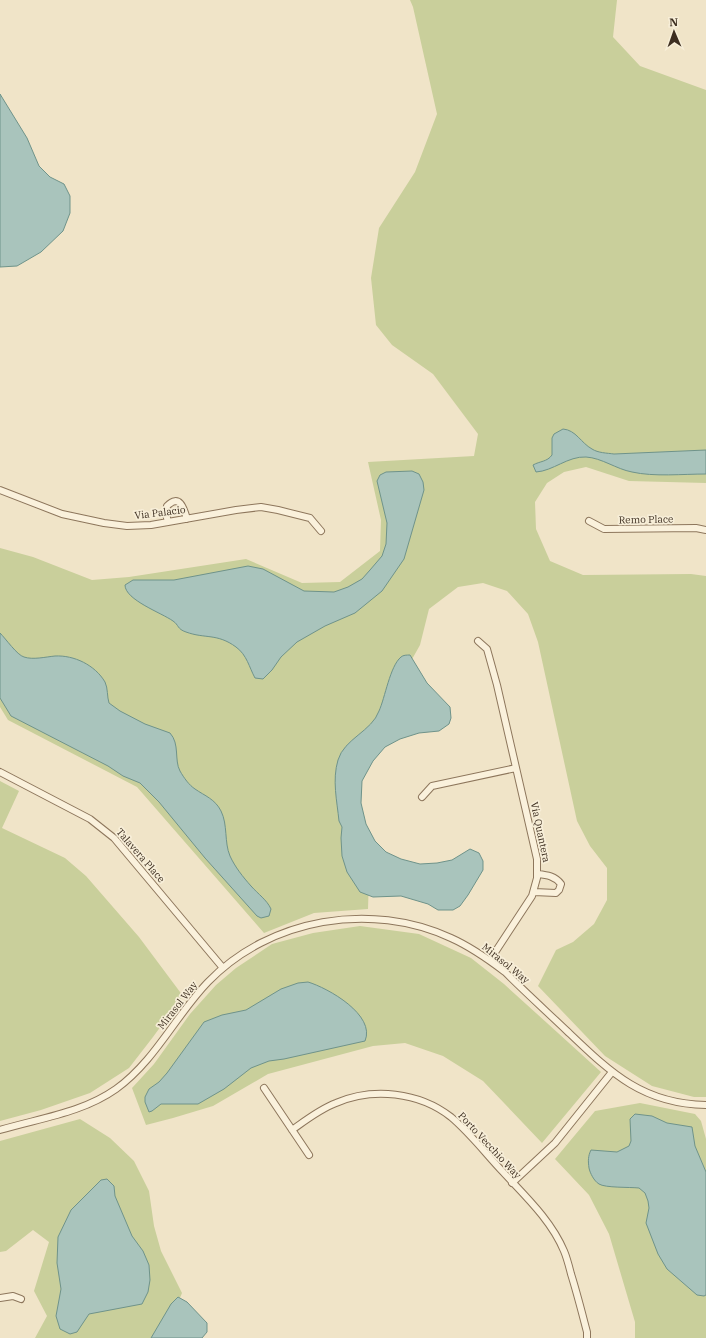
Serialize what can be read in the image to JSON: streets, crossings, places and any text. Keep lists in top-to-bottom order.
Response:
{
  "streets": {
    "street": [
      "Via Palacio",
      "Remo Place",
      "Via Quantera",
      "Talavera Place",
      "Mirasol Way",
      "Porto Vecchio Way"
    ]
  },
  "crossings": [
    ["Via Quantera", "Mirasol Way"],
    ["Talavera Place", "Mirasol Way"]
  ],
  "north": "top"
}
